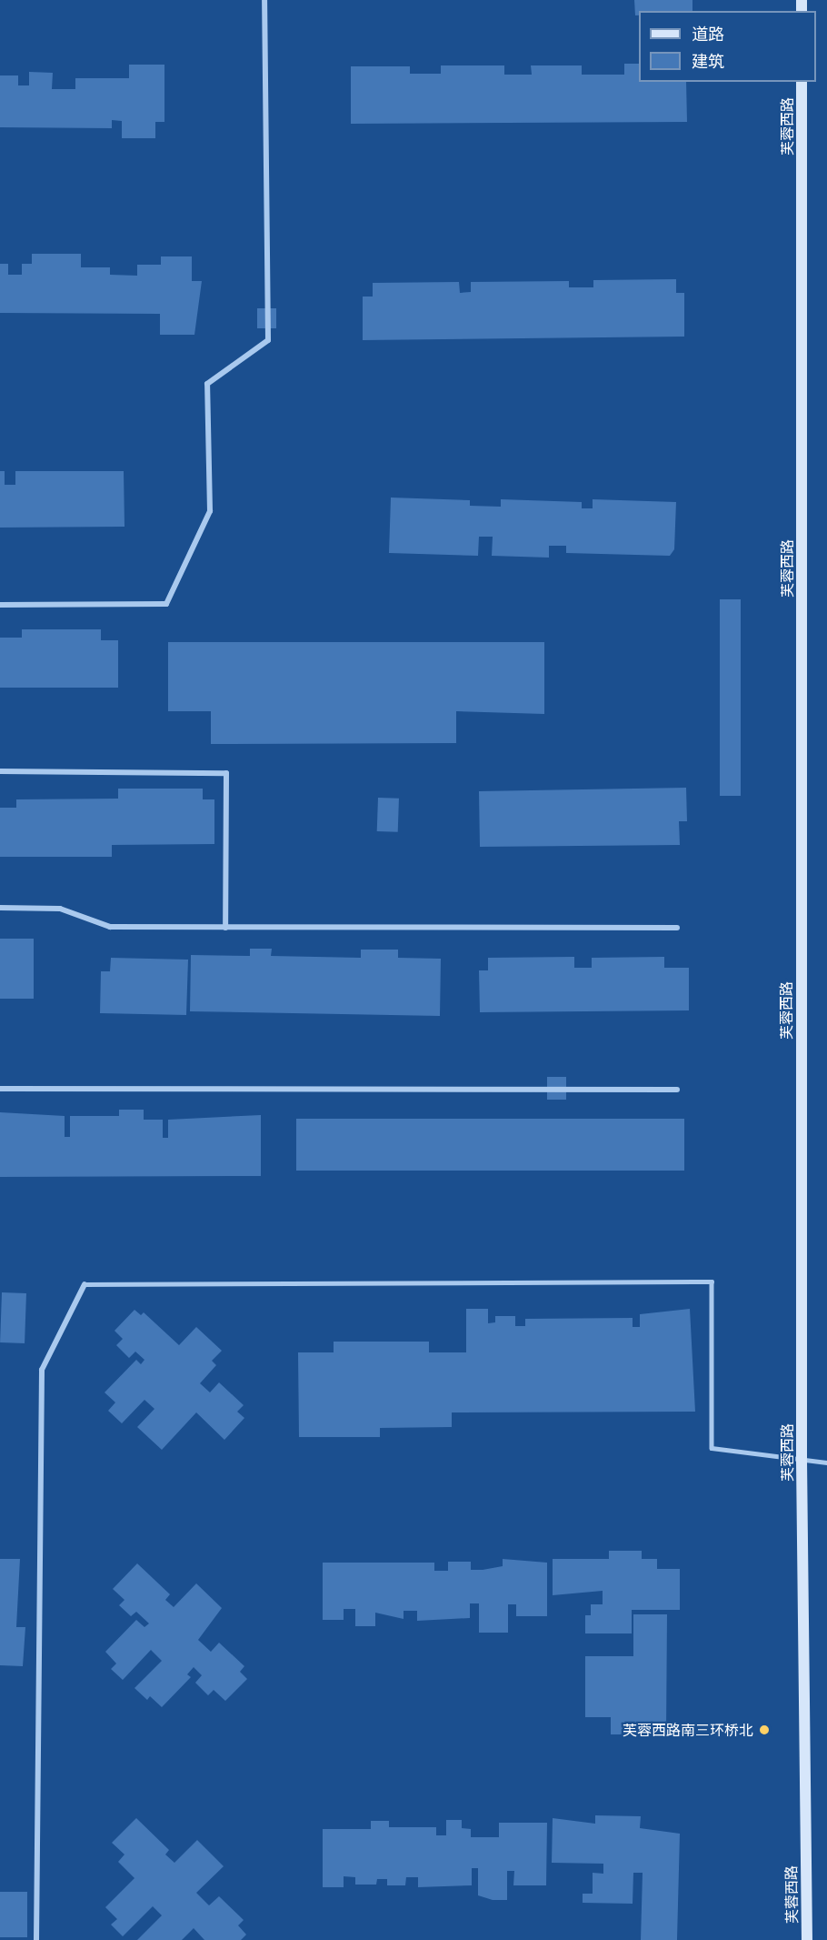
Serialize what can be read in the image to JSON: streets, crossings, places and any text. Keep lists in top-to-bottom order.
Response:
{
  "streets": {
    "main road": ["芙蓉西路"]
  },
  "places": ["芙蓉西路南三环桥北"],
  "legend": ["道路", "建筑"]
}
